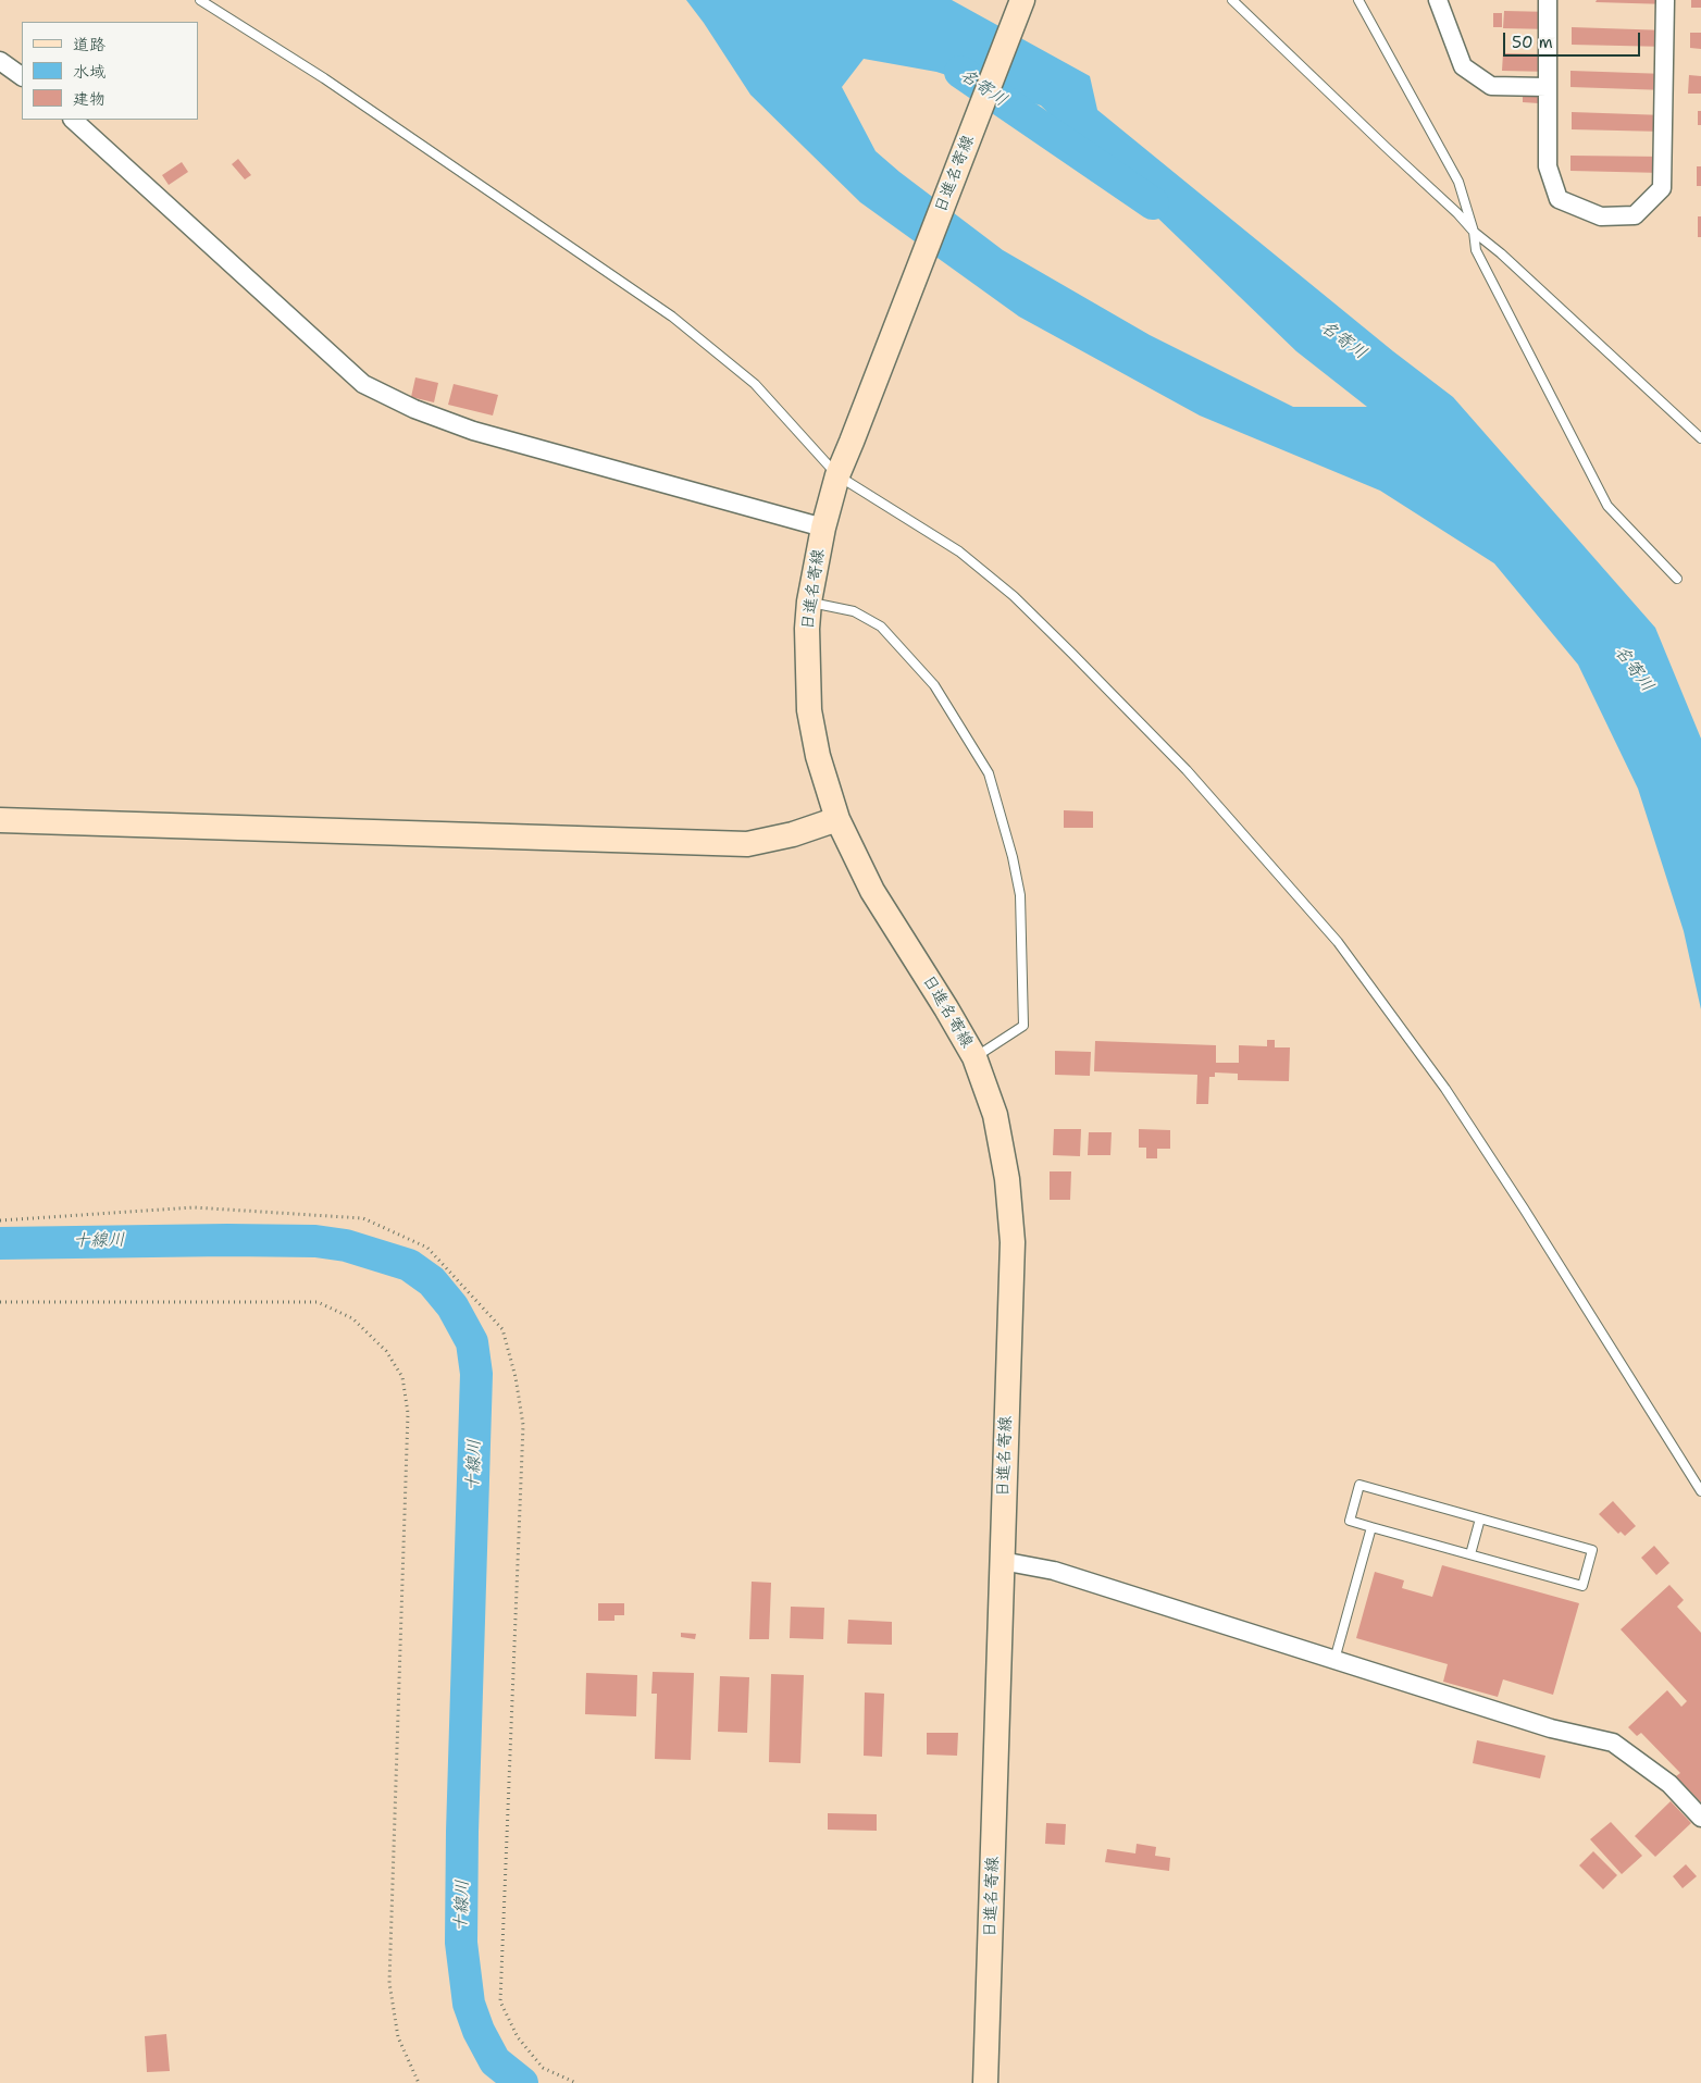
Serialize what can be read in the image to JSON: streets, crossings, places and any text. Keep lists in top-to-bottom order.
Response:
{
  "streets": {
    "main road": ["日進名寄線"]
  },
  "water": ["名寄川", "十線川"],
  "legend": ["道路", "水域", "建物"],
  "scale_bar": "50 m"
}
